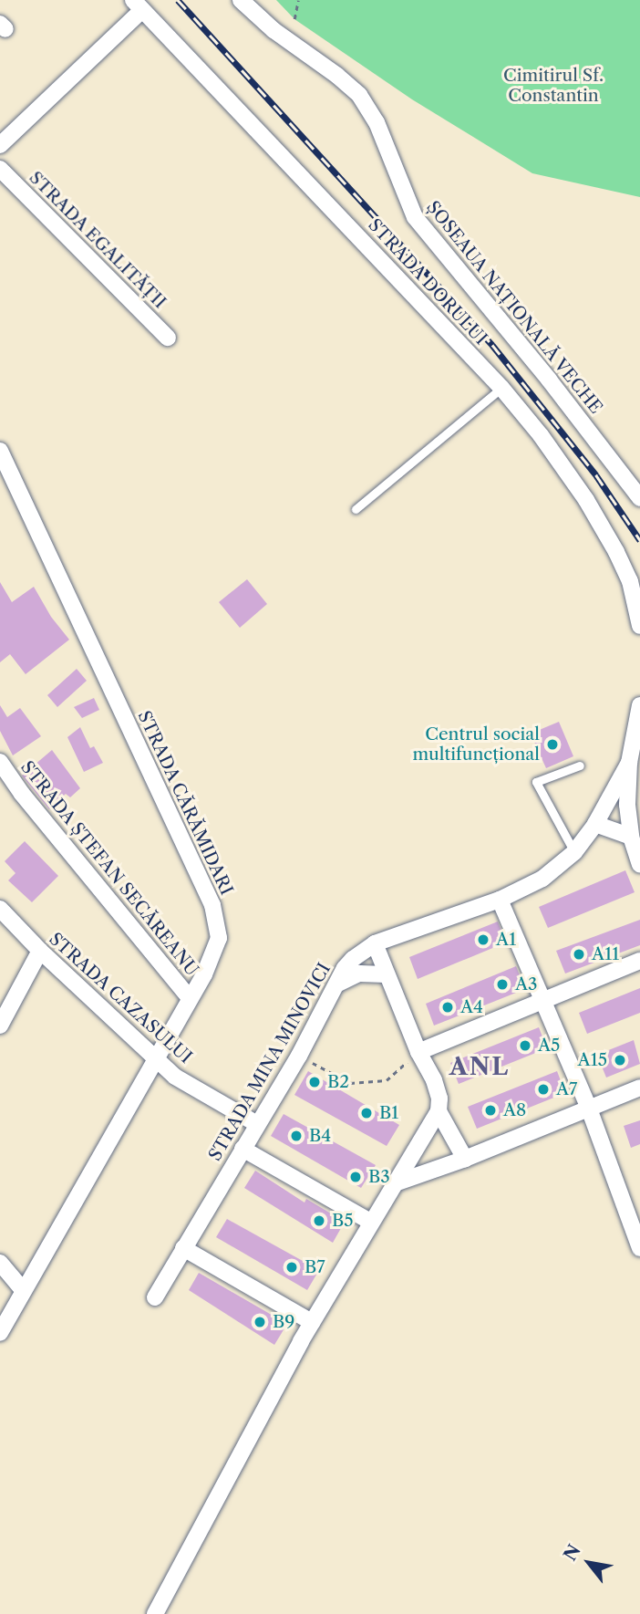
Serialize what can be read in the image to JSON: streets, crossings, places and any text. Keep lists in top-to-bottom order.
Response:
{
  "streets": {
    "street": [
      "STRADA EGALITĂȚII",
      "STRADA DORULUI",
      "ȘOSEAUA NAȚIONALĂ VECHE",
      "STRADA CĂRĂMIDARI",
      "STRADA ȘTEFAN SECĂREANU",
      "STRADA CAZASULUI",
      "STRADA MINA MINOVICI"
    ]
  },
  "crossings": [
    ["STRADA CĂRĂMIDARI", "STRADA ȘTEFAN SECĂREANU"],
    ["STRADA CĂRĂMIDARI", "STRADA CAZASULUI"],
    ["STRADA CAZASULUI", "STRADA MINA MINOVICI"]
  ],
  "districts": ["ANL"],
  "parks": ["Cimitirul Sf. Constantin"],
  "places": [
    "Centrul social multifuncțional",
    "A1",
    "A11",
    "A3",
    "A4",
    "A5",
    "A15",
    "B2",
    "A7",
    "A8",
    "B1",
    "B4",
    "B3",
    "B5",
    "B7",
    "B9"
  ],
  "north": "top left"
}
